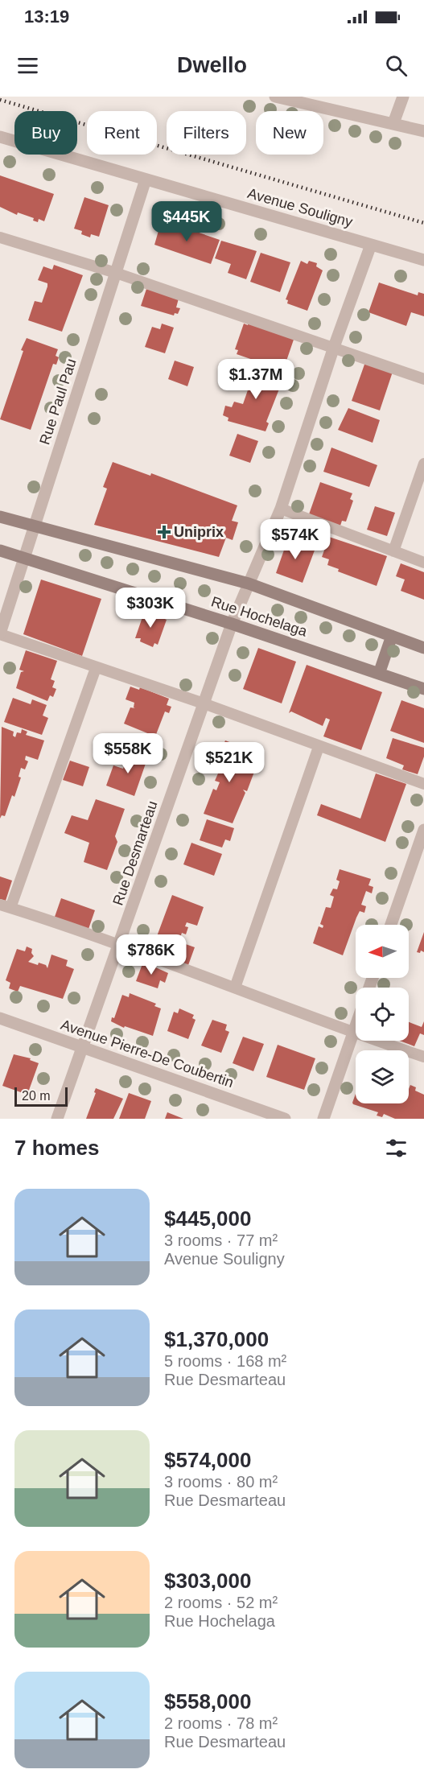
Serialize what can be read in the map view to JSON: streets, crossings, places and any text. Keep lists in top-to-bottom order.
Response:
{
  "streets": {
    "main road": ["Rue Hochelaga"],
    "street": [
      "Avenue Souligny",
      "Rue Paul Pau",
      "Rue Desmarteau",
      "Avenue Pierre-De Coubertin"
    ]
  },
  "crossings": [
    ["Avenue Souligny", "Rue Paul Pau"],
    ["Avenue Souligny", "Rue Desmarteau"],
    ["Rue Paul Pau", "Rue Hochelaga"],
    ["Rue Hochelaga", "Rue Desmarteau"],
    ["Rue Desmarteau", "Avenue Pierre-De Coubertin"]
  ],
  "places": {
    "health": ["Uniprix"]
  },
  "scale_bar": "20 m",
  "north": "left",
  "page": {
    "status": "13:19",
    "header": "Dwello",
    "chip": [
      "Buy",
      "Rent",
      "Filters",
      "New"
    ],
    "price": [
      "$445K",
      "$1.37M",
      "$574K",
      "$303K",
      "$558K",
      "$521K",
      "$786K"
    ],
    "scale": "20 m",
    "heading": "7 homes",
    "list": [
      {
        "name": "$445,000",
        "note": "3 rooms · 77 m² · Avenue Souligny"
      },
      {
        "name": "$1,370,000",
        "note": "5 rooms · 168 m² · Rue Desmarteau"
      },
      {
        "name": "$574,000",
        "note": "3 rooms · 80 m² · Rue Desmarteau"
      },
      {
        "name": "$303,000",
        "note": "2 rooms · 52 m² · Rue Hochelaga"
      },
      {
        "name": "$558,000",
        "note": "2 rooms · 78 m² · Rue Desmarteau"
      }
    ]
  }
}
